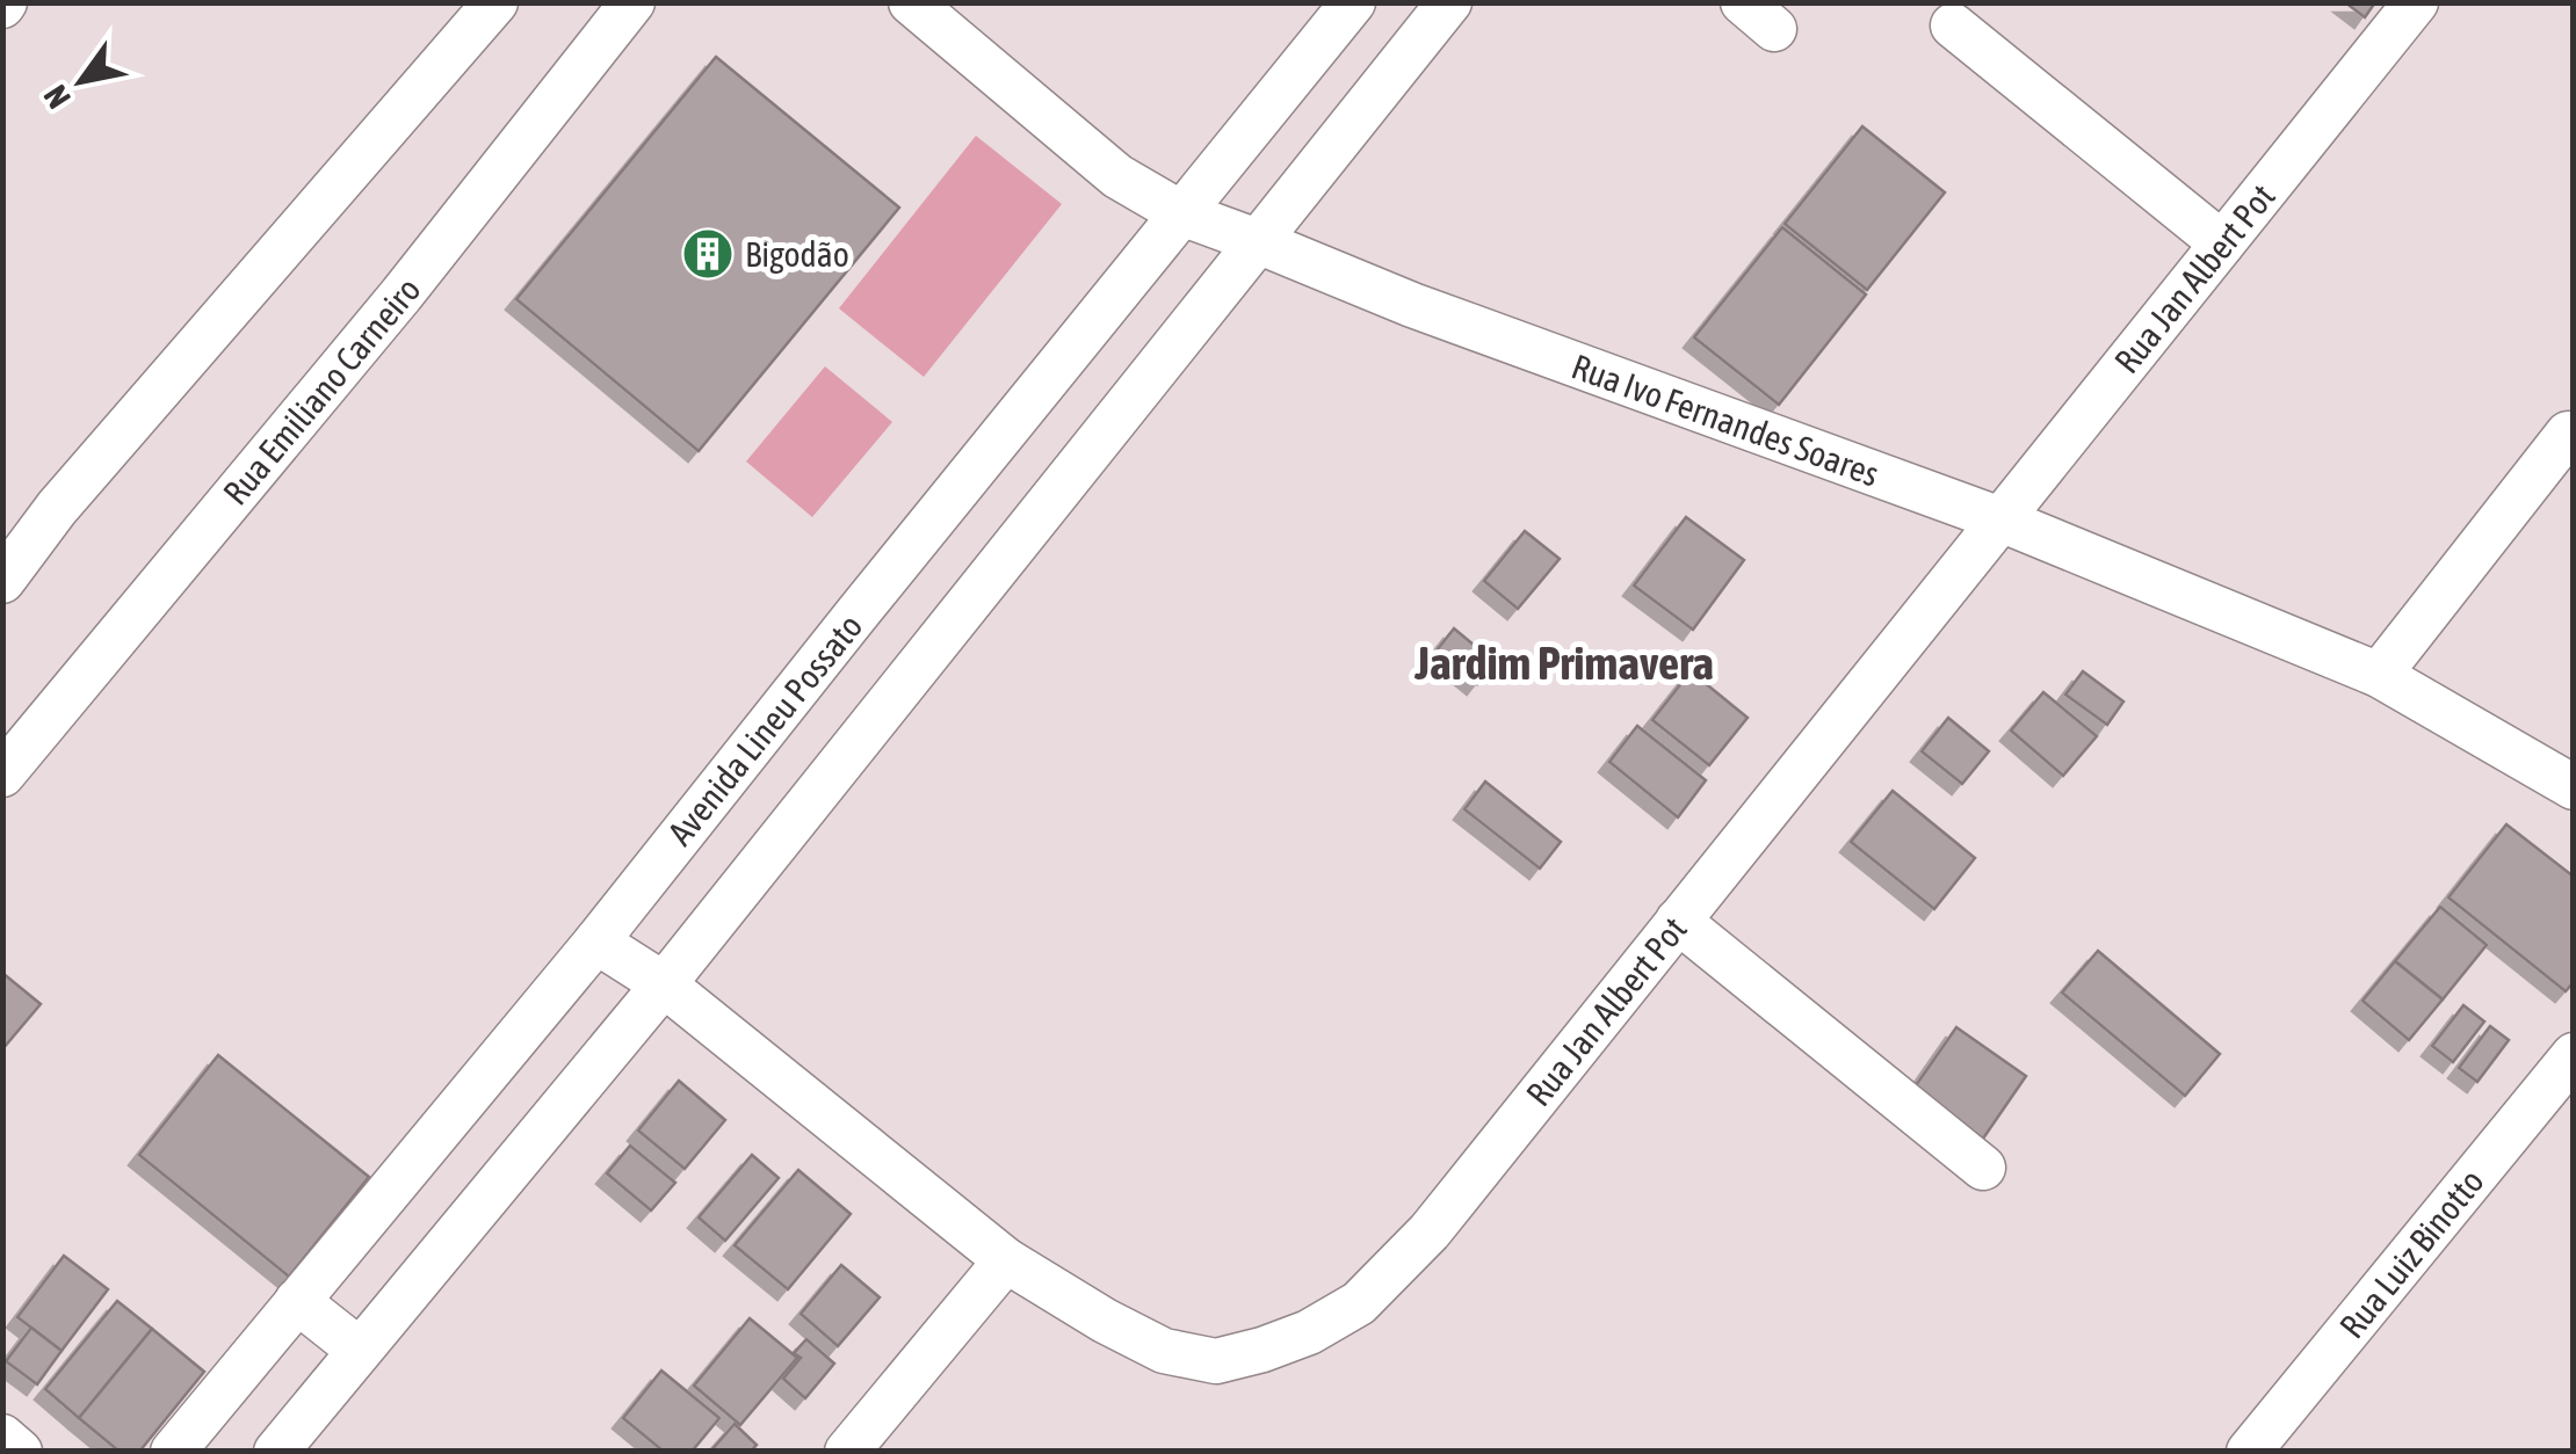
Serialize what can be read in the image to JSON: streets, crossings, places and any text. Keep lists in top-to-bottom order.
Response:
{
  "streets": {
    "street": [
      "Rua Jan Albert Pot",
      "Rua Emiliano Carneiro",
      "Rua Ivo Fernandes Soares",
      "Avenida Lineu Possato",
      "Rua Luiz Binotto"
    ]
  },
  "crossings": [
    ["Rua Jan Albert Pot", "Rua Ivo Fernandes Soares"],
    ["Rua Jan Albert Pot", "Avenida Lineu Possato"],
    ["Rua Ivo Fernandes Soares", "Avenida Lineu Possato"]
  ],
  "districts": ["Jardim Primavera"],
  "places": {
    "building": ["Bigodão"]
  },
  "north": "bottom left"
}
